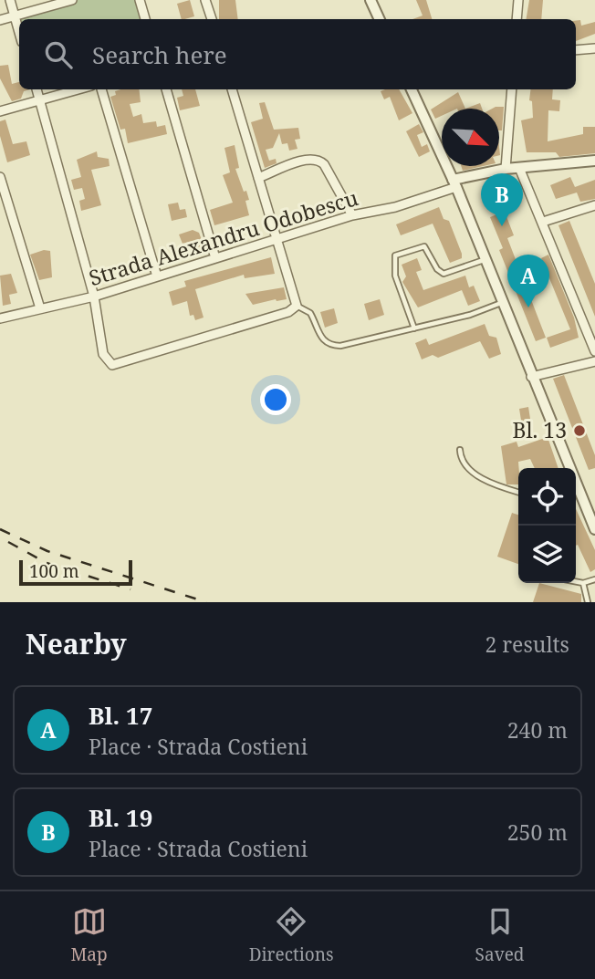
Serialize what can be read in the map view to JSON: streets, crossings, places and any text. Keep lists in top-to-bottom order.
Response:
{
  "streets": {
    "street": ["Strada Alexandru Odobescu"]
  },
  "places": ["Bl. 13"],
  "scale_bar": "100 m",
  "north": "bottom right",
  "page": {
    "search": "Search here",
    "pins": ["B", "A"],
    "scale": "100 m",
    "heading": ["Nearby", "2 results"],
    "list": [
      {
        "mark": "A",
        "name": "Bl. 17",
        "note": "Place · Strada Costieni",
        "value": "240 m"
      },
      {
        "mark": "B",
        "name": "Bl. 19",
        "note": "Place · Strada Costieni",
        "value": "250 m"
      }
    ],
    "nav": ["Map", "Directions", "Saved"]
  }
}
